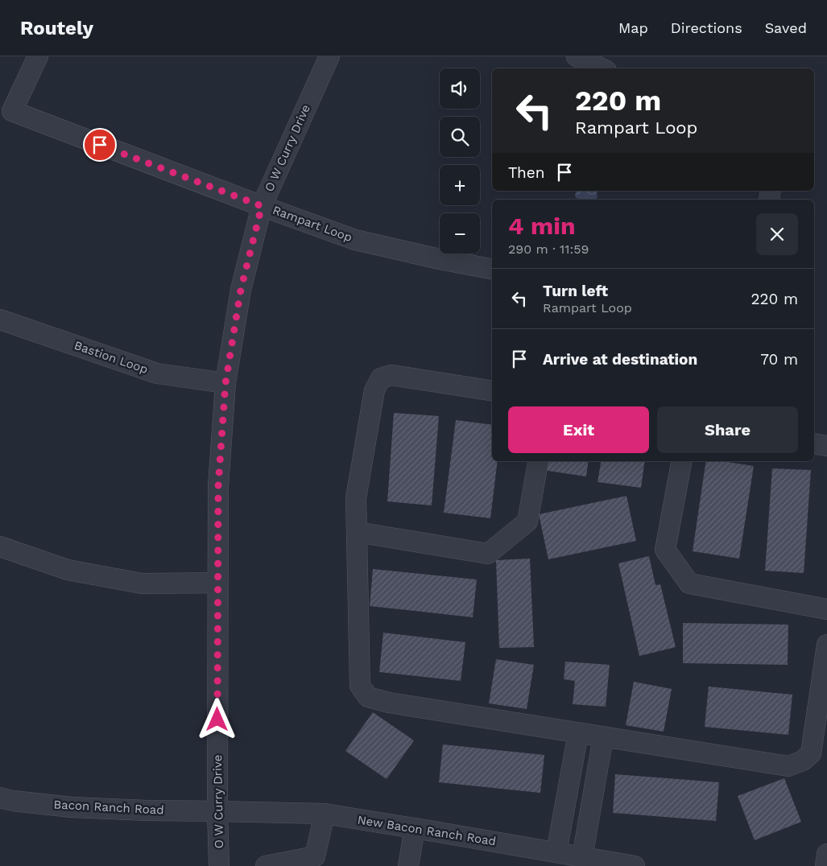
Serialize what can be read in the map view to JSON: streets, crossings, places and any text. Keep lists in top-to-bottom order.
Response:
{
  "streets": {
    "street": [
      "O W Curry Drive",
      "Rampart Loop",
      "Bastion Loop",
      "Bacon Ranch Road",
      "New Bacon Ranch Road"
    ]
  },
  "crossings": [
    ["O W Curry Drive", "Rampart Loop"],
    ["O W Curry Drive", "Bastion Loop"],
    ["O W Curry Drive", "Bacon Ranch Road"],
    ["O W Curry Drive", "New Bacon Ranch Road"],
    ["Bacon Ranch Road", "New Bacon Ranch Road"]
  ],
  "page": {
    "header": "Routely",
    "nav": ["Map", "Directions", "Saved"],
    "map_buttons": ["+", "−"],
    "turn": ["220 m", "Rampart Loop"],
    "then": "Then",
    "heading": ["4 min", "290 m · 11:59"],
    "list": [
      {
        "name": "Turn left",
        "note": "Rampart Loop",
        "value": "220 m"
      },
      {
        "name": "Arrive at destination",
        "value": "70 m"
      }
    ],
    "buttons": ["Exit", "Share"]
  }
}
